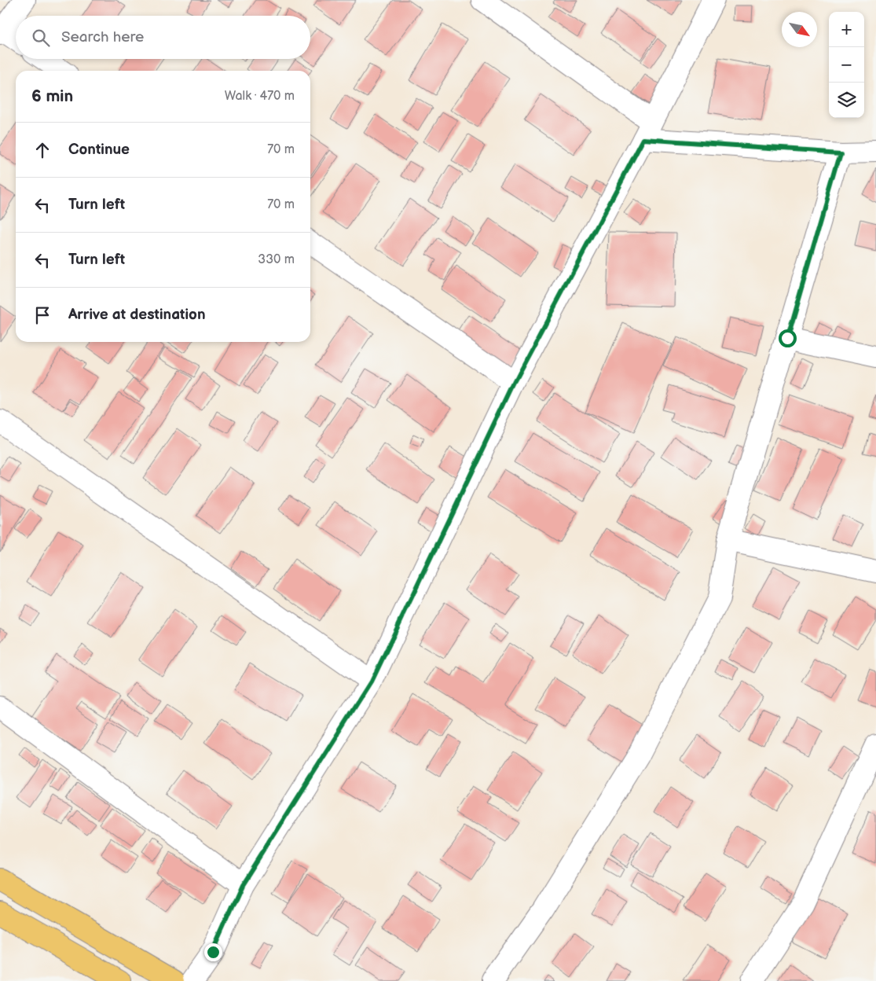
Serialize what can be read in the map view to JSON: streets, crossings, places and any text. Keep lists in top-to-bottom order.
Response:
{
  "north": "bottom right",
  "page": {
    "map_buttons": ["+", "−"],
    "search": "Search here",
    "heading": ["6 min", "Walk · 470 m"],
    "list": [
      ["Continue", "70 m"],
      ["Turn left", "70 m"],
      ["Turn left", "330 m"],
      "Arrive at destination"
    ]
  }
}
